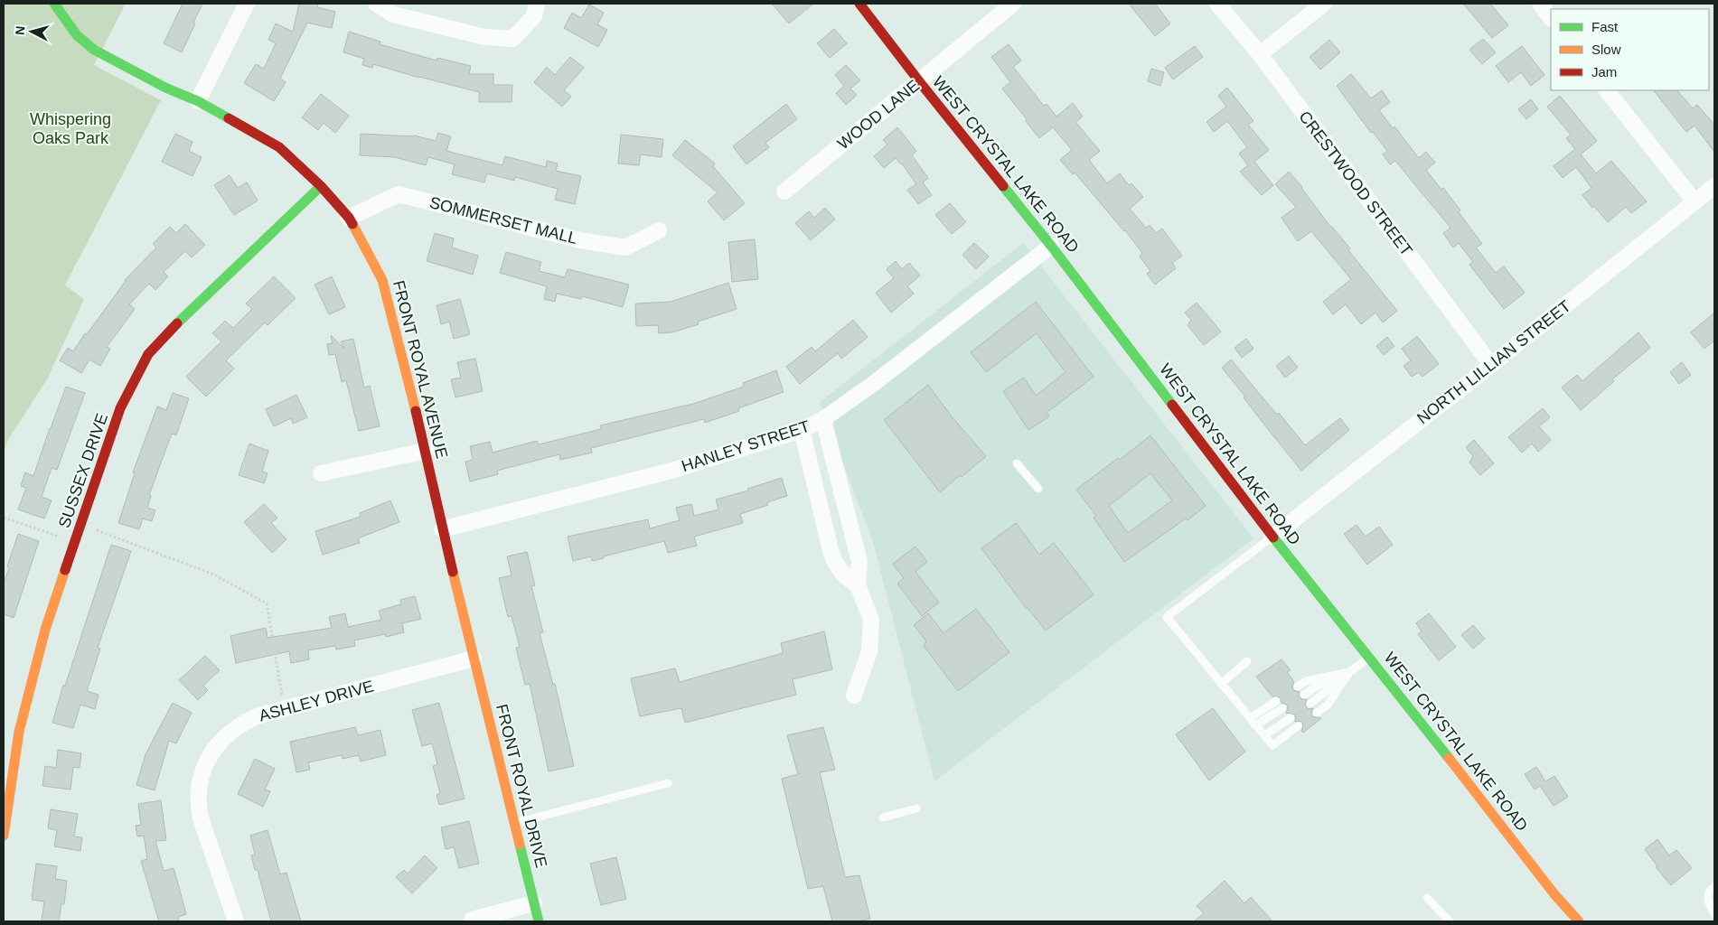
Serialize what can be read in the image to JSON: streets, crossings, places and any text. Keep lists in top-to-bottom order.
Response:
{
  "streets": {
    "street": [
      "WOOD LANE",
      "WEST CRYSTAL LAKE ROAD",
      "CRESTWOOD STREET",
      "SOMMERSET MALL",
      "NORTH LILLIAN STREET",
      "FRONT ROYAL AVENUE",
      "HANLEY STREET",
      "SUSSEX DRIVE",
      "ASHLEY DRIVE",
      "FRONT ROYAL DRIVE"
    ]
  },
  "crossings": [
    ["WOOD LANE", "WEST CRYSTAL LAKE ROAD"],
    ["WEST CRYSTAL LAKE ROAD", "NORTH LILLIAN STREET"],
    ["WEST CRYSTAL LAKE ROAD", "HANLEY STREET"],
    ["CRESTWOOD STREET", "NORTH LILLIAN STREET"],
    ["SOMMERSET MALL", "FRONT ROYAL AVENUE"],
    ["FRONT ROYAL AVENUE", "HANLEY STREET"],
    ["FRONT ROYAL AVENUE", "SUSSEX DRIVE"],
    ["FRONT ROYAL AVENUE", "ASHLEY DRIVE"],
    ["FRONT ROYAL AVENUE", "FRONT ROYAL DRIVE"],
    ["ASHLEY DRIVE", "FRONT ROYAL DRIVE"]
  ],
  "parks": ["Whispering Oaks Park"],
  "legend": ["Fast", "Slow", "Jam"],
  "north": "left"
}
